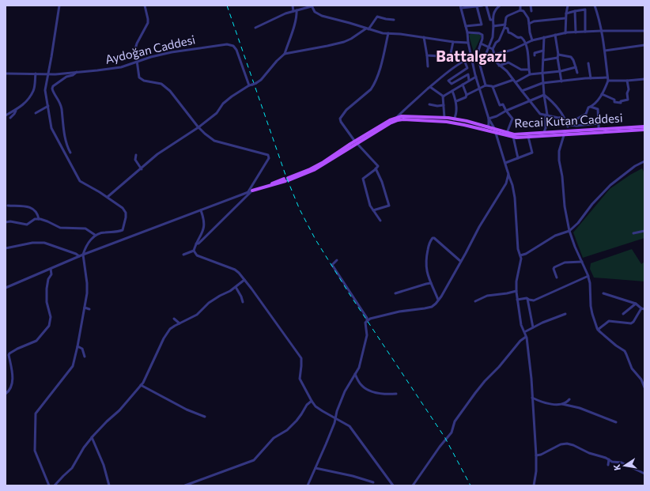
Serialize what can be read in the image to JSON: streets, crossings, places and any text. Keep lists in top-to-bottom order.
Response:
{
  "streets": {
    "main road": ["Recai Kutan Caddesi"],
    "street": ["Aydoğan Caddesi"]
  },
  "districts": ["Battalgazi"],
  "north": "left"
}
